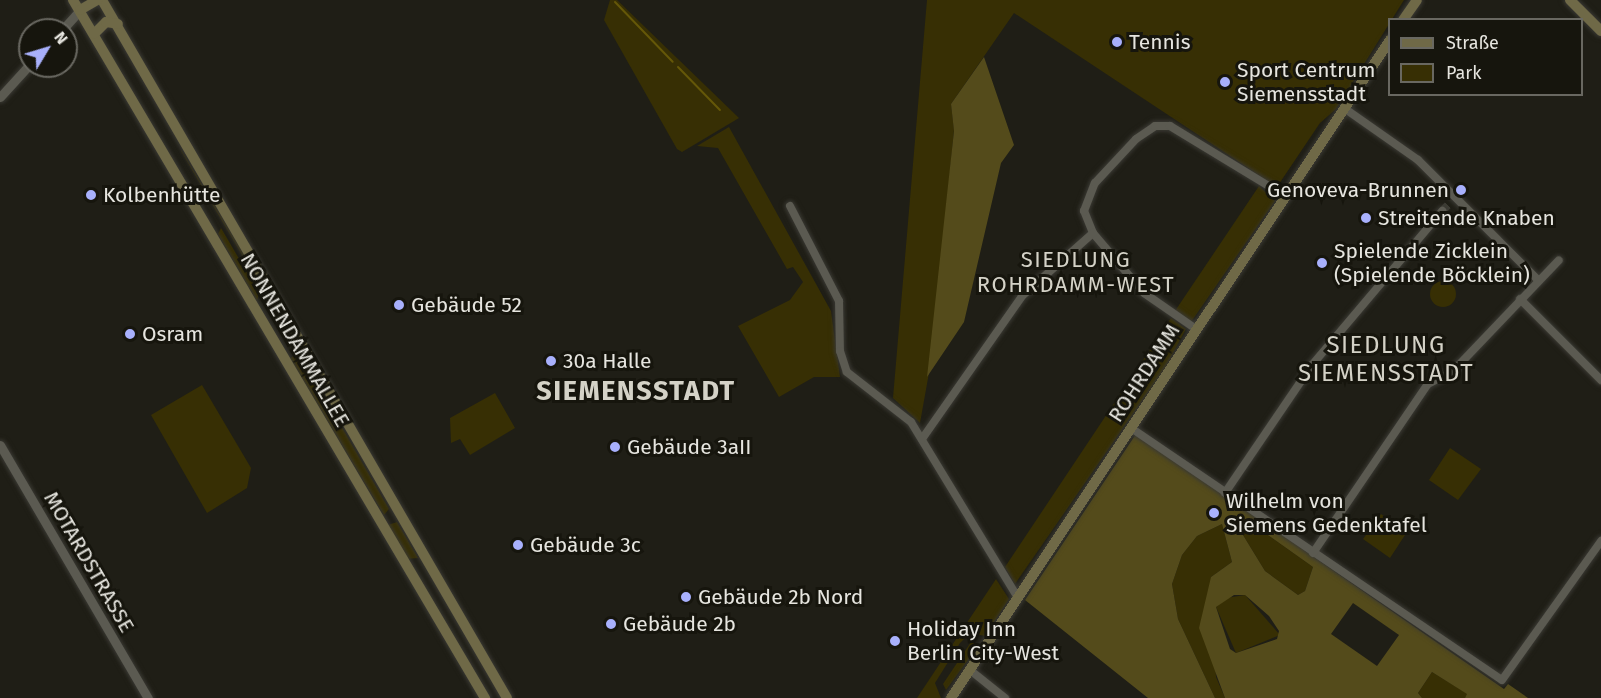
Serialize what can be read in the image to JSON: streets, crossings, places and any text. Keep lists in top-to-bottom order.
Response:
{
  "streets": {
    "main road": ["NONNENDAMMALLEE", "ROHRDAMM"],
    "street": ["MOTARDSTRASSE"]
  },
  "districts": ["SIEDLUNG ROHRDAMM-WEST", "SIEDLUNG SIEMENSSTADT", "SIEMENSSTADT"],
  "places": [
    "Tennis",
    "Sport Centrum Siemensstadt",
    "Genoveva-Brunnen",
    "Kolbenhütte",
    "Streitende Knaben",
    "Spielende Zicklein (Spielende Böcklein)",
    "Gebäude 52",
    "Osram",
    "30a Halle",
    "Gebäude 3aII",
    "Wilhelm von Siemens Gedenktafel",
    "Gebäude 3c",
    "Gebäude 2b Nord",
    "Gebäude 2b",
    "Holiday Inn Berlin City-West"
  ],
  "legend": ["Straße", "Park"],
  "north": "top right"
}
